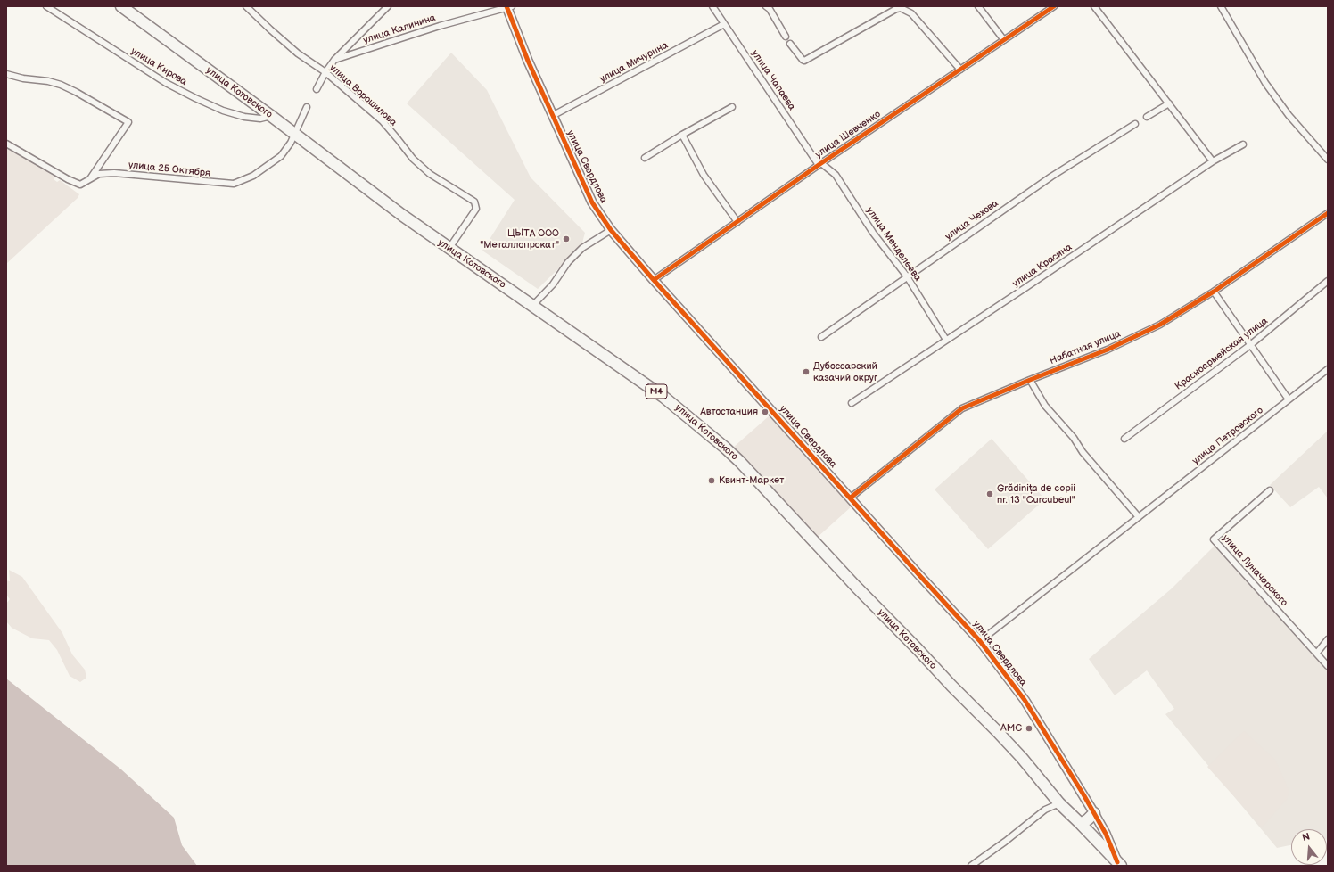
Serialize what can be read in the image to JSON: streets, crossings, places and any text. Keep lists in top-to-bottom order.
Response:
{
  "streets": {
    "highway": ["улица Котовского", "M4"],
    "street": [
      "улица Калинина",
      "улица Мичурина",
      "улица Кирова",
      "улица Чапаева",
      "улица Ворошилова",
      "улица Шевченко",
      "улица Свердлова",
      "улица 25 Октября",
      "улица Чехова",
      "улица Менделеева",
      "улица Красина",
      "Набатная улица",
      "Красноармейская улица",
      "улица Петровского",
      "улица Луначарского"
    ]
  },
  "crossings": [
    ["улица Калинина", "улица Свердлова"],
    ["улица Мичурина", "улица Чапаева"],
    ["улица Мичурина", "улица Свердлова"],
    ["улица Кирова", "улица Котовского"],
    ["улица Чапаева", "улица Шевченко"],
    ["улица Чапаева", "улица Менделеева"],
    ["улица Котовского", "улица Ворошилова"],
    ["улица Котовского", "улица Свердлова"],
    ["улица Котовского", "улица 25 Октября"],
    ["улица Шевченко", "улица Свердлова"],
    ["улица Шевченко", "улица Менделеева"],
    ["улица Свердлова", "Набатная улица"],
    ["улица Свердлова", "улица Петровского"],
    ["улица Чехова", "улица Менделеева"],
    ["улица Менделеева", "улица Красина"]
  ],
  "places": [
    "ЦЫТА ООО \"Металлопрокат\"",
    "Дубоссарский казачий округ",
    "Автостанция",
    "Квинт-Маркет",
    "Grădinița de copii nr. 13 \"Curcubeul\"",
    "AMC"
  ],
  "north": "top"
}
